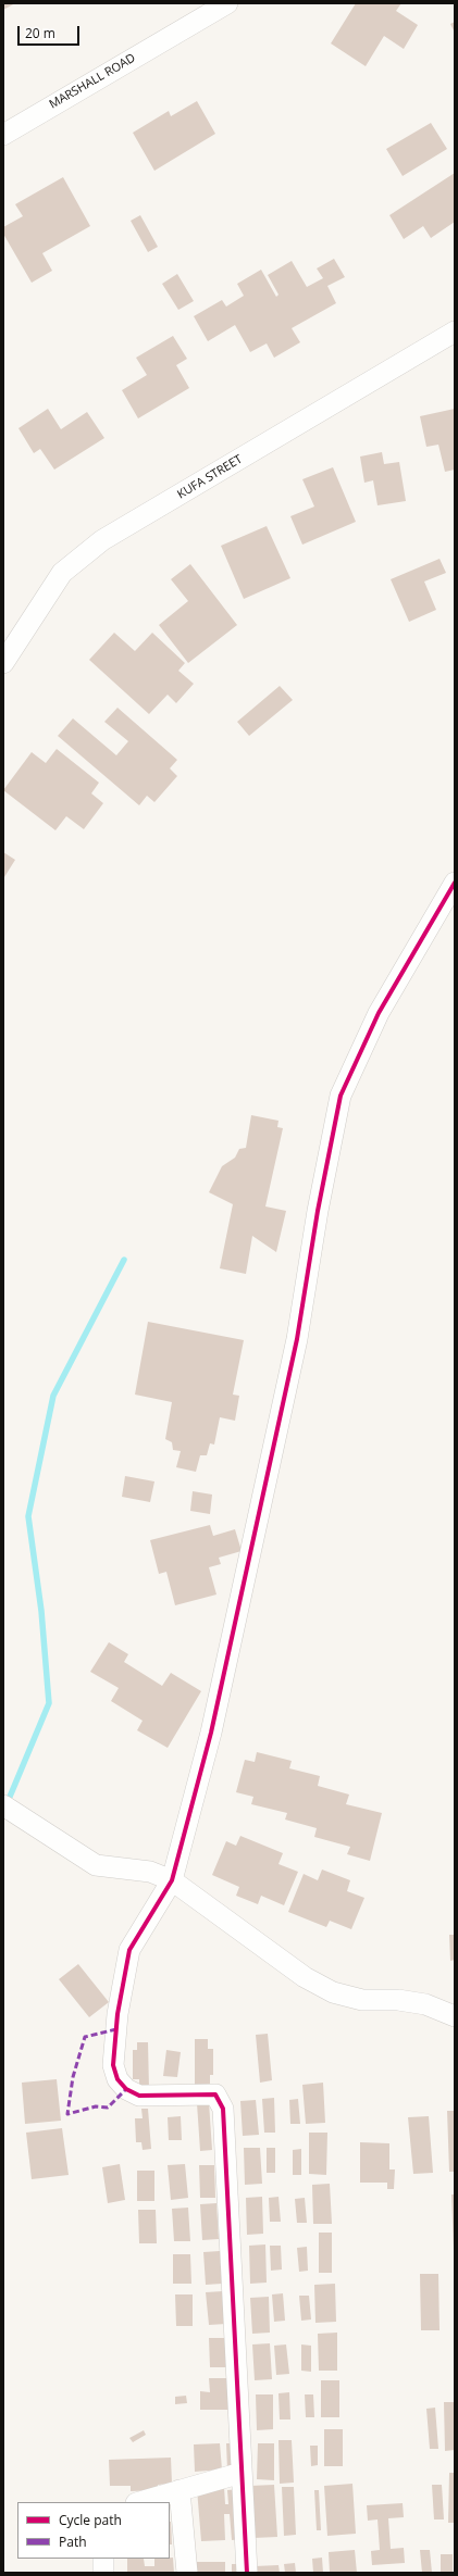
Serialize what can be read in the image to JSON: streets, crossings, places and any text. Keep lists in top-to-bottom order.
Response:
{
  "streets": {
    "street": ["MARSHALL ROAD", "KUFA STREET"]
  },
  "legend": ["Cycle path", "Path"],
  "scale_bar": "20 m"
}
